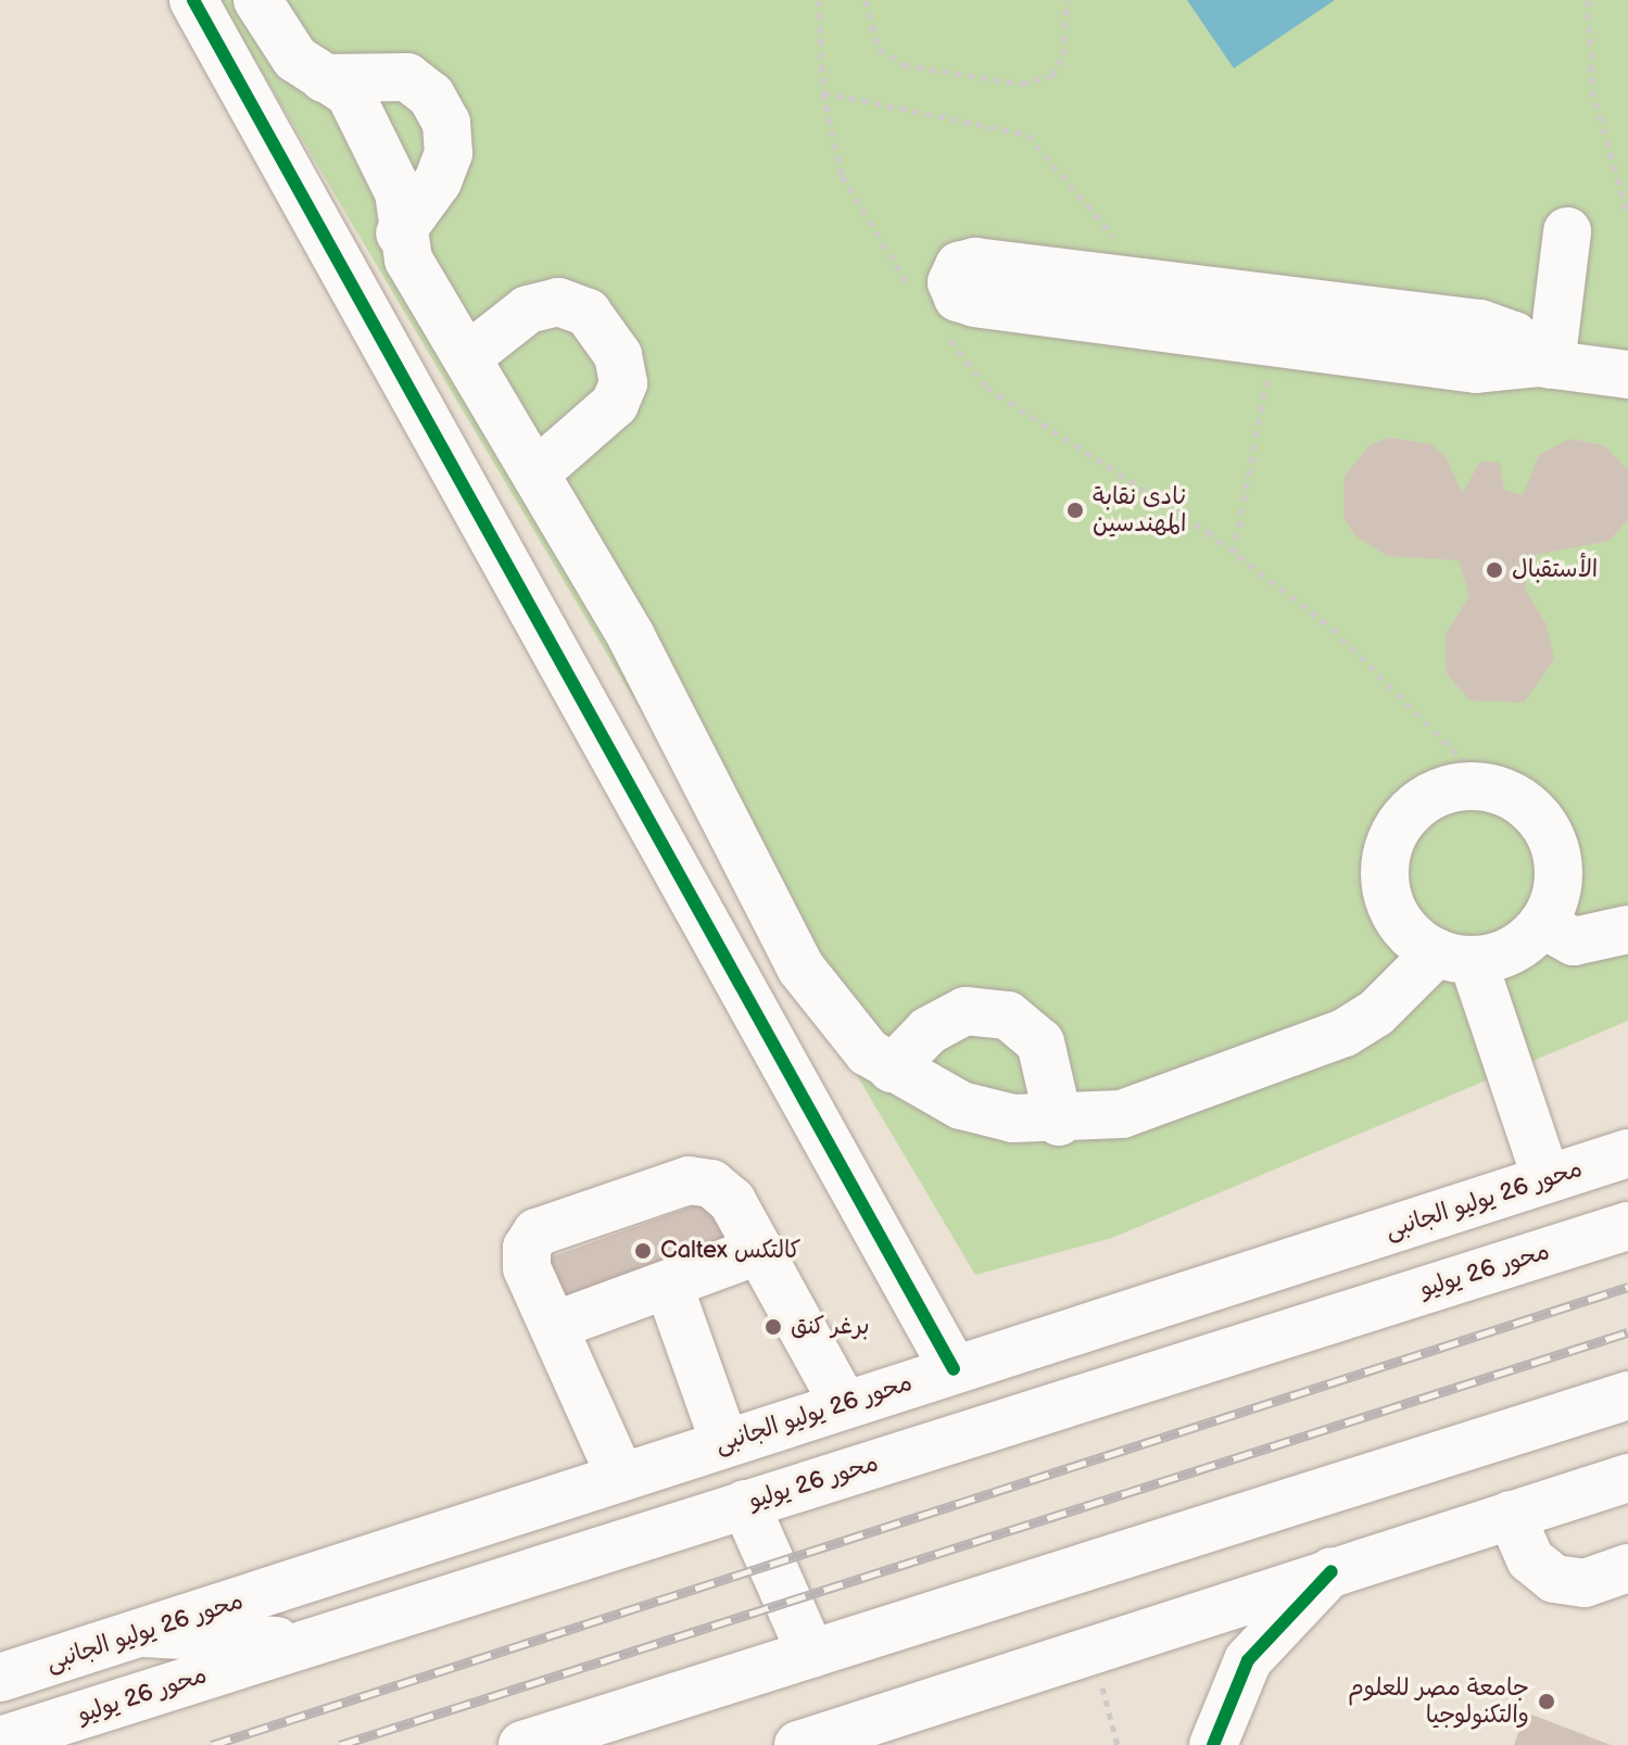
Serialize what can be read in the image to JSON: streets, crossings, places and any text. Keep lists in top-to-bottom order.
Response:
{
  "streets": {
    "main road": ["محور 26 يوليو الجانبى", "محور 26 يوليو"]
  },
  "places": [
    "نادى نقابة المهندسين",
    "الأستقبال",
    "Caltex كالتكس",
    "برغر كنق",
    "جامعة مصر للعلوم والتكنولوجيا"
  ]
}
